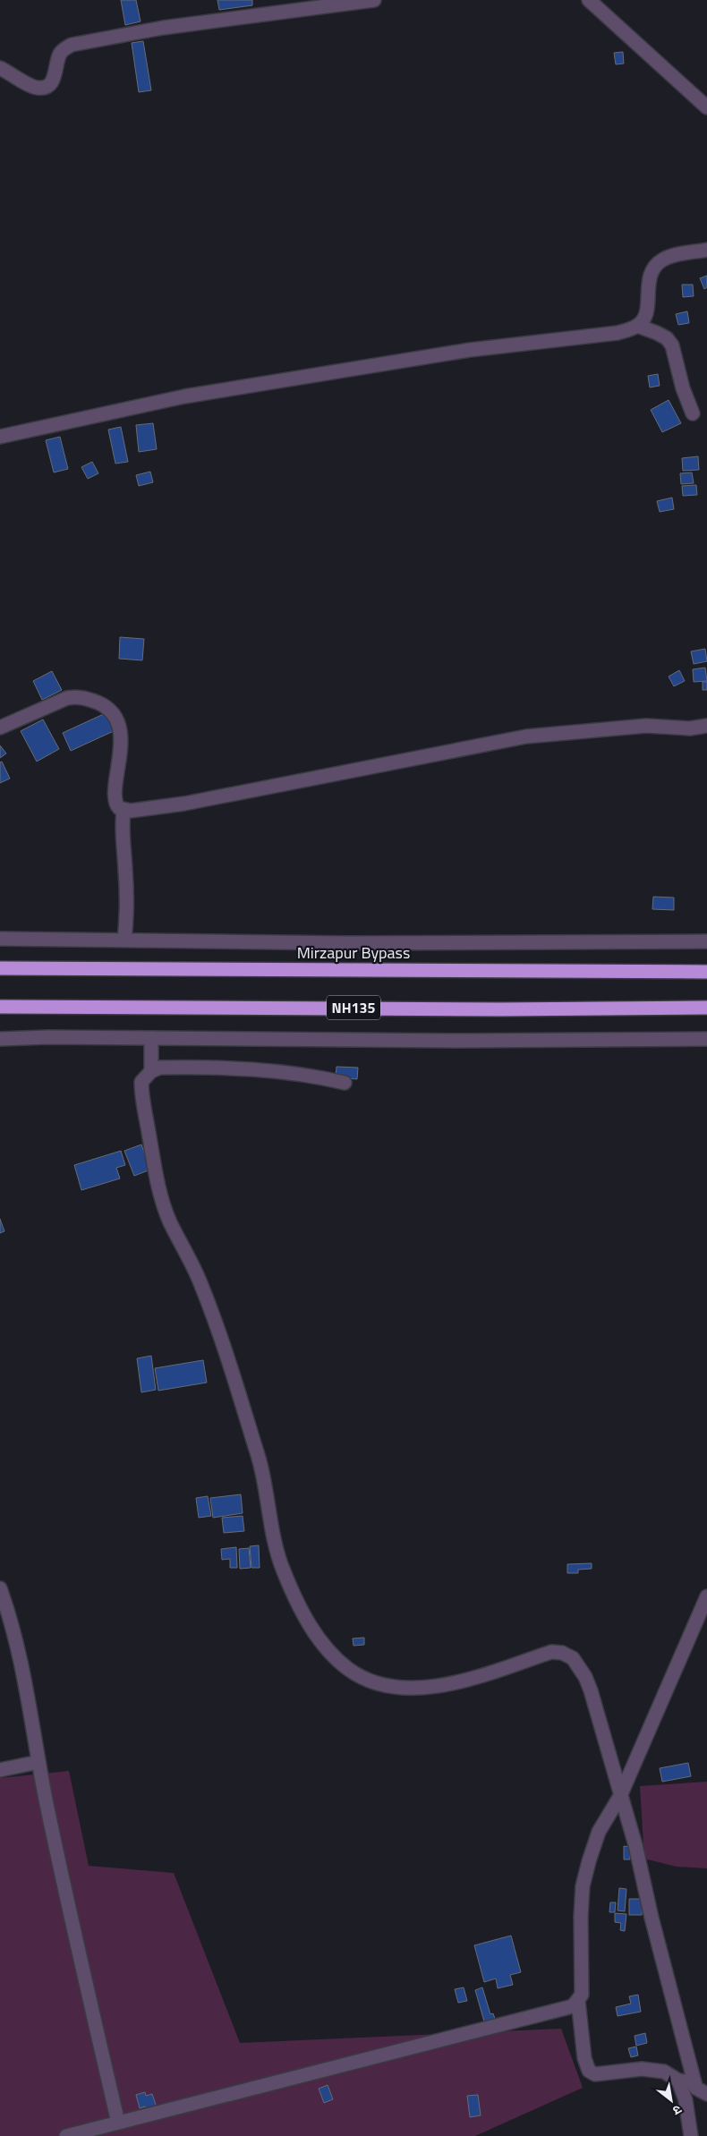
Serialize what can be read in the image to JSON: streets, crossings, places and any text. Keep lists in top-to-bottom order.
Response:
{
  "streets": {
    "highway": ["Mirzapur Bypass", "NH135"]
  },
  "north": "bottom right"
}
